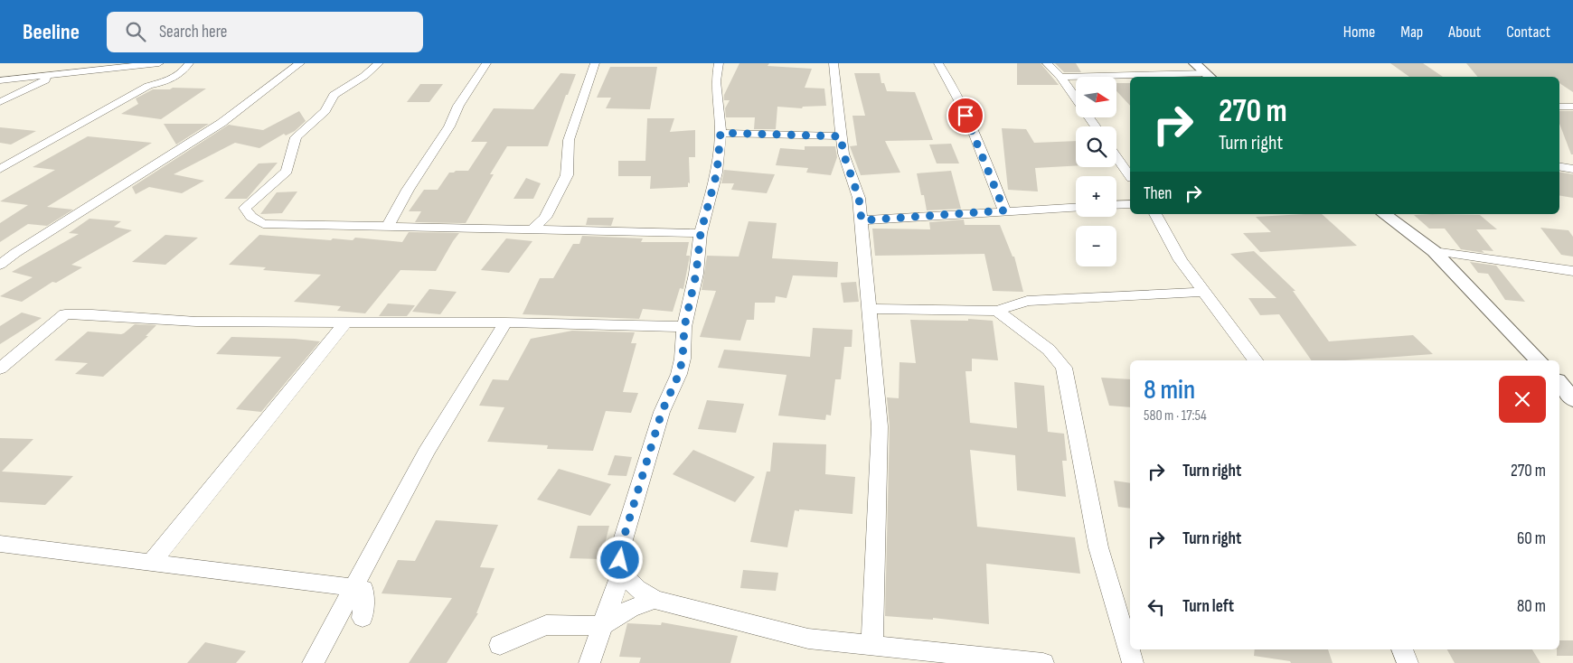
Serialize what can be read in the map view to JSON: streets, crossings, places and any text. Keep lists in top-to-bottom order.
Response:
{
  "north": "right",
  "page": {
    "header": "Beeline",
    "search": "Search here",
    "nav": [
      "Home",
      "Map",
      "About",
      "Contact"
    ],
    "map_buttons": ["+", "−"],
    "turn": ["270 m", "Turn right"],
    "then": "Then",
    "heading": ["8 min", "580 m · 17:54"],
    "list": [
      {
        "name": "Turn right",
        "value": "270 m"
      },
      {
        "name": "Turn right",
        "value": "60 m"
      },
      {
        "name": "Turn left",
        "value": "80 m"
      }
    ]
  }
}
